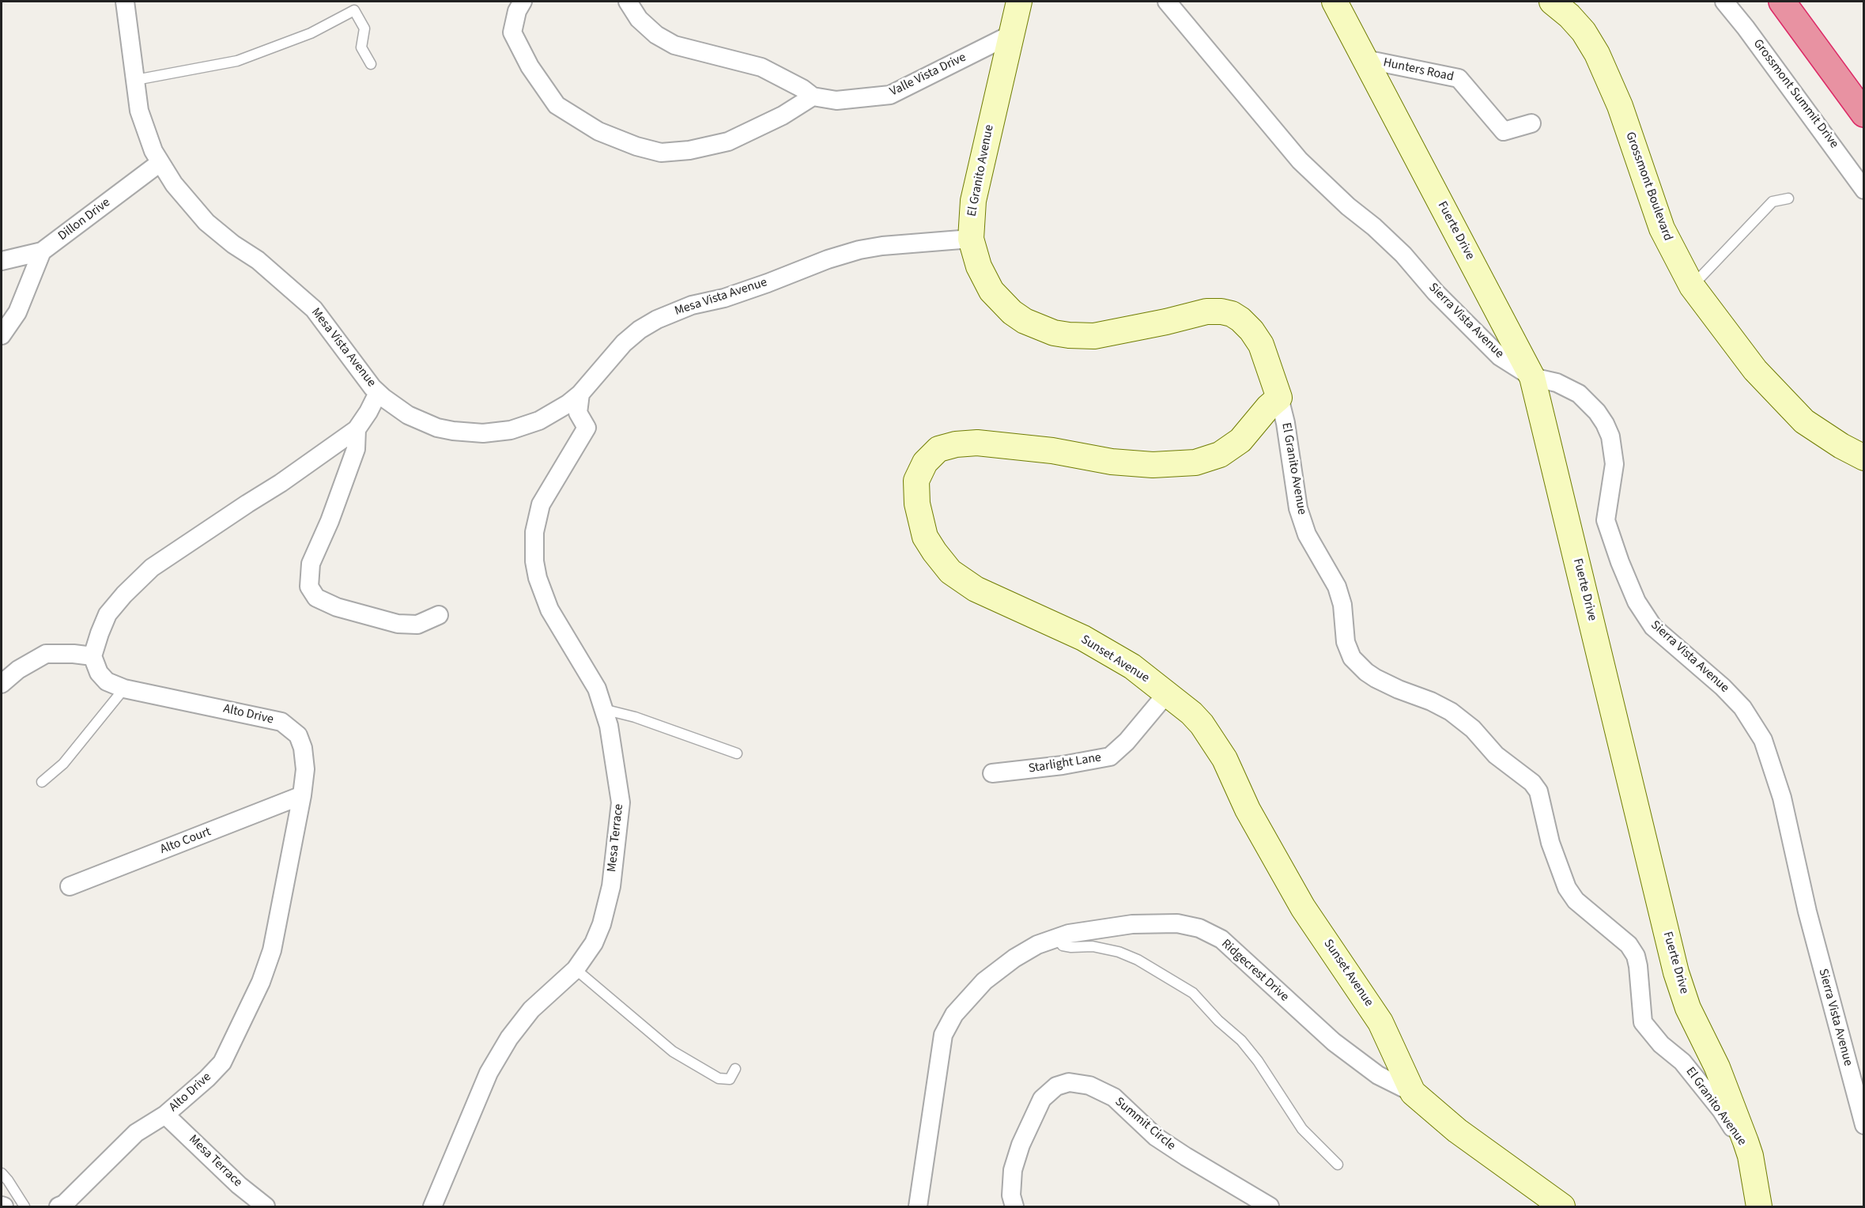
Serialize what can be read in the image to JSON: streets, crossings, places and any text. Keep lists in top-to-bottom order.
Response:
{
  "streets": {
    "street": [
      "Hunters Road",
      "Valle Vista Drive",
      "Grossmont Summit Drive",
      "El Granito Avenue",
      "Grossmont Boulevard",
      "Dillon Drive",
      "Fuerte Drive",
      "Mesa Vista Avenue",
      "Sierra Vista Avenue",
      "Sunset Avenue",
      "Alto Drive",
      "Starlight Lane",
      "Mesa Terrace",
      "Alto Court",
      "Ridgecrest Drive",
      "Summit Circle"
    ]
  },
  "crossings": [
    ["Hunters Road", "Fuerte Drive"],
    ["Valle Vista Drive", "El Granito Avenue"],
    ["El Granito Avenue", "Fuerte Drive"],
    ["El Granito Avenue", "Mesa Vista Avenue"],
    ["El Granito Avenue", "Sunset Avenue"],
    ["Dillon Drive", "Mesa Vista Avenue"],
    ["Fuerte Drive", "Sierra Vista Avenue"],
    ["Mesa Vista Avenue", "Mesa Terrace"],
    ["Sunset Avenue", "Starlight Lane"],
    ["Sunset Avenue", "Ridgecrest Drive"],
    ["Alto Drive", "Mesa Terrace"],
    ["Alto Drive", "Alto Court"]
  ]
}
